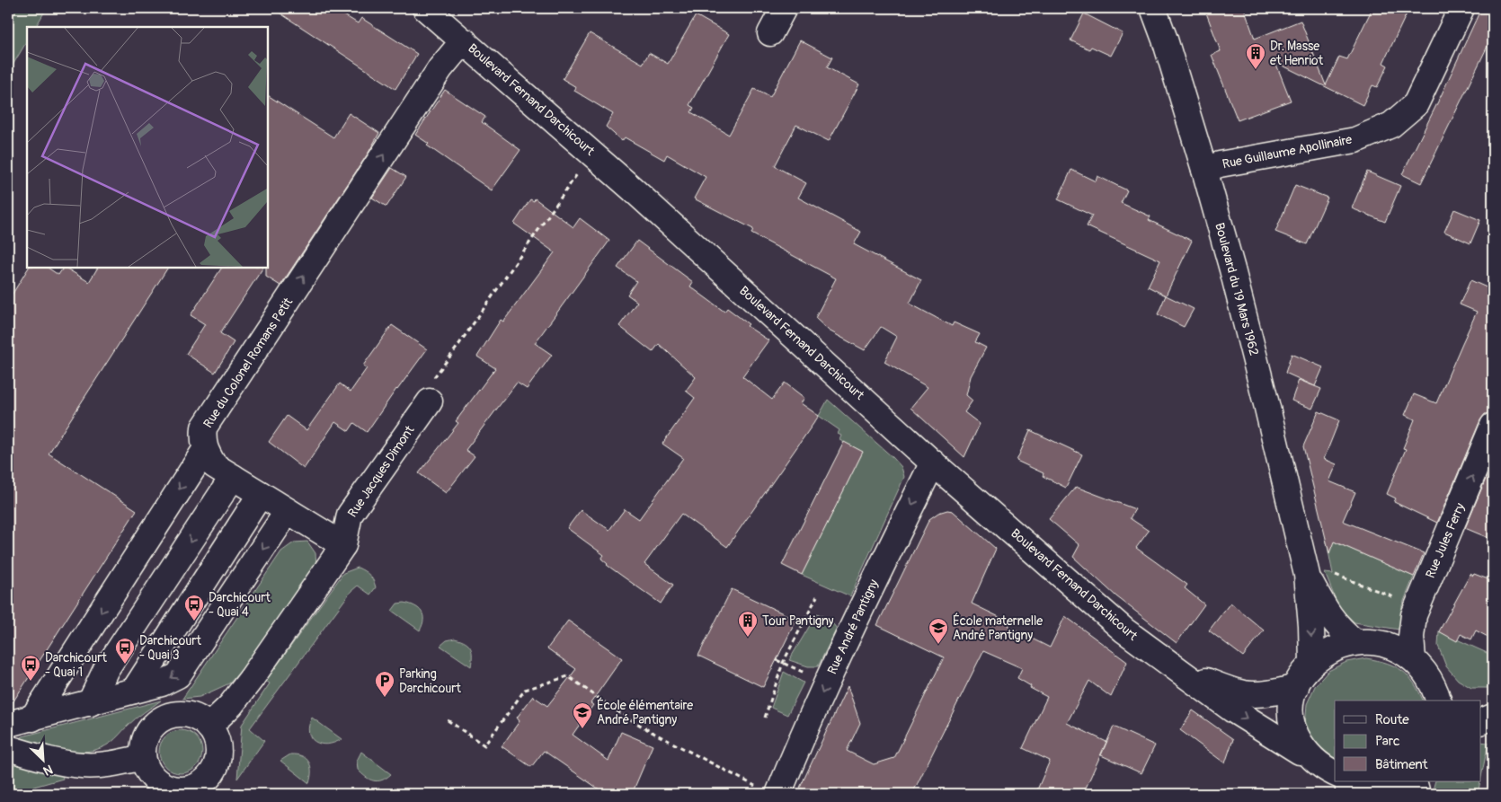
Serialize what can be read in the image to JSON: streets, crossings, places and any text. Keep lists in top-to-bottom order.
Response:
{
  "streets": {
    "street": [
      "Boulevard Fernand Darchicourt",
      "Rue Guillaume Apollinaire",
      "Boulevard du 19 Mars 1962",
      "Rue du Colonel Romans Petit",
      "Rue Jacques Dimont",
      "Rue Jules Ferry",
      "Rue André Pantigny"
    ]
  },
  "crossings": [
    ["Boulevard Fernand Darchicourt", "Rue du Colonel Romans Petit"],
    ["Boulevard Fernand Darchicourt", "Rue André Pantigny"],
    ["Rue Guillaume Apollinaire", "Boulevard du 19 Mars 1962"]
  ],
  "one_way": ["Rue du Colonel Romans Petit", "Rue Jules Ferry", "Rue André Pantigny"],
  "places": {
    "building": ["Dr. Masse et Henriot", "Tour Pantigny"],
    "bus stop": ["Darchicourt - Quai 4", "Darchicourt - Quai 3", "Darchicourt - Quai 1"],
    "school or university": ["École maternelle André Pantigny", "École élémentaire André Pantigny"],
    "parking": ["Parking Darchicourt"]
  },
  "legend": ["Route", "Parc", "Bâtiment"],
  "north": "bottom right"
}
